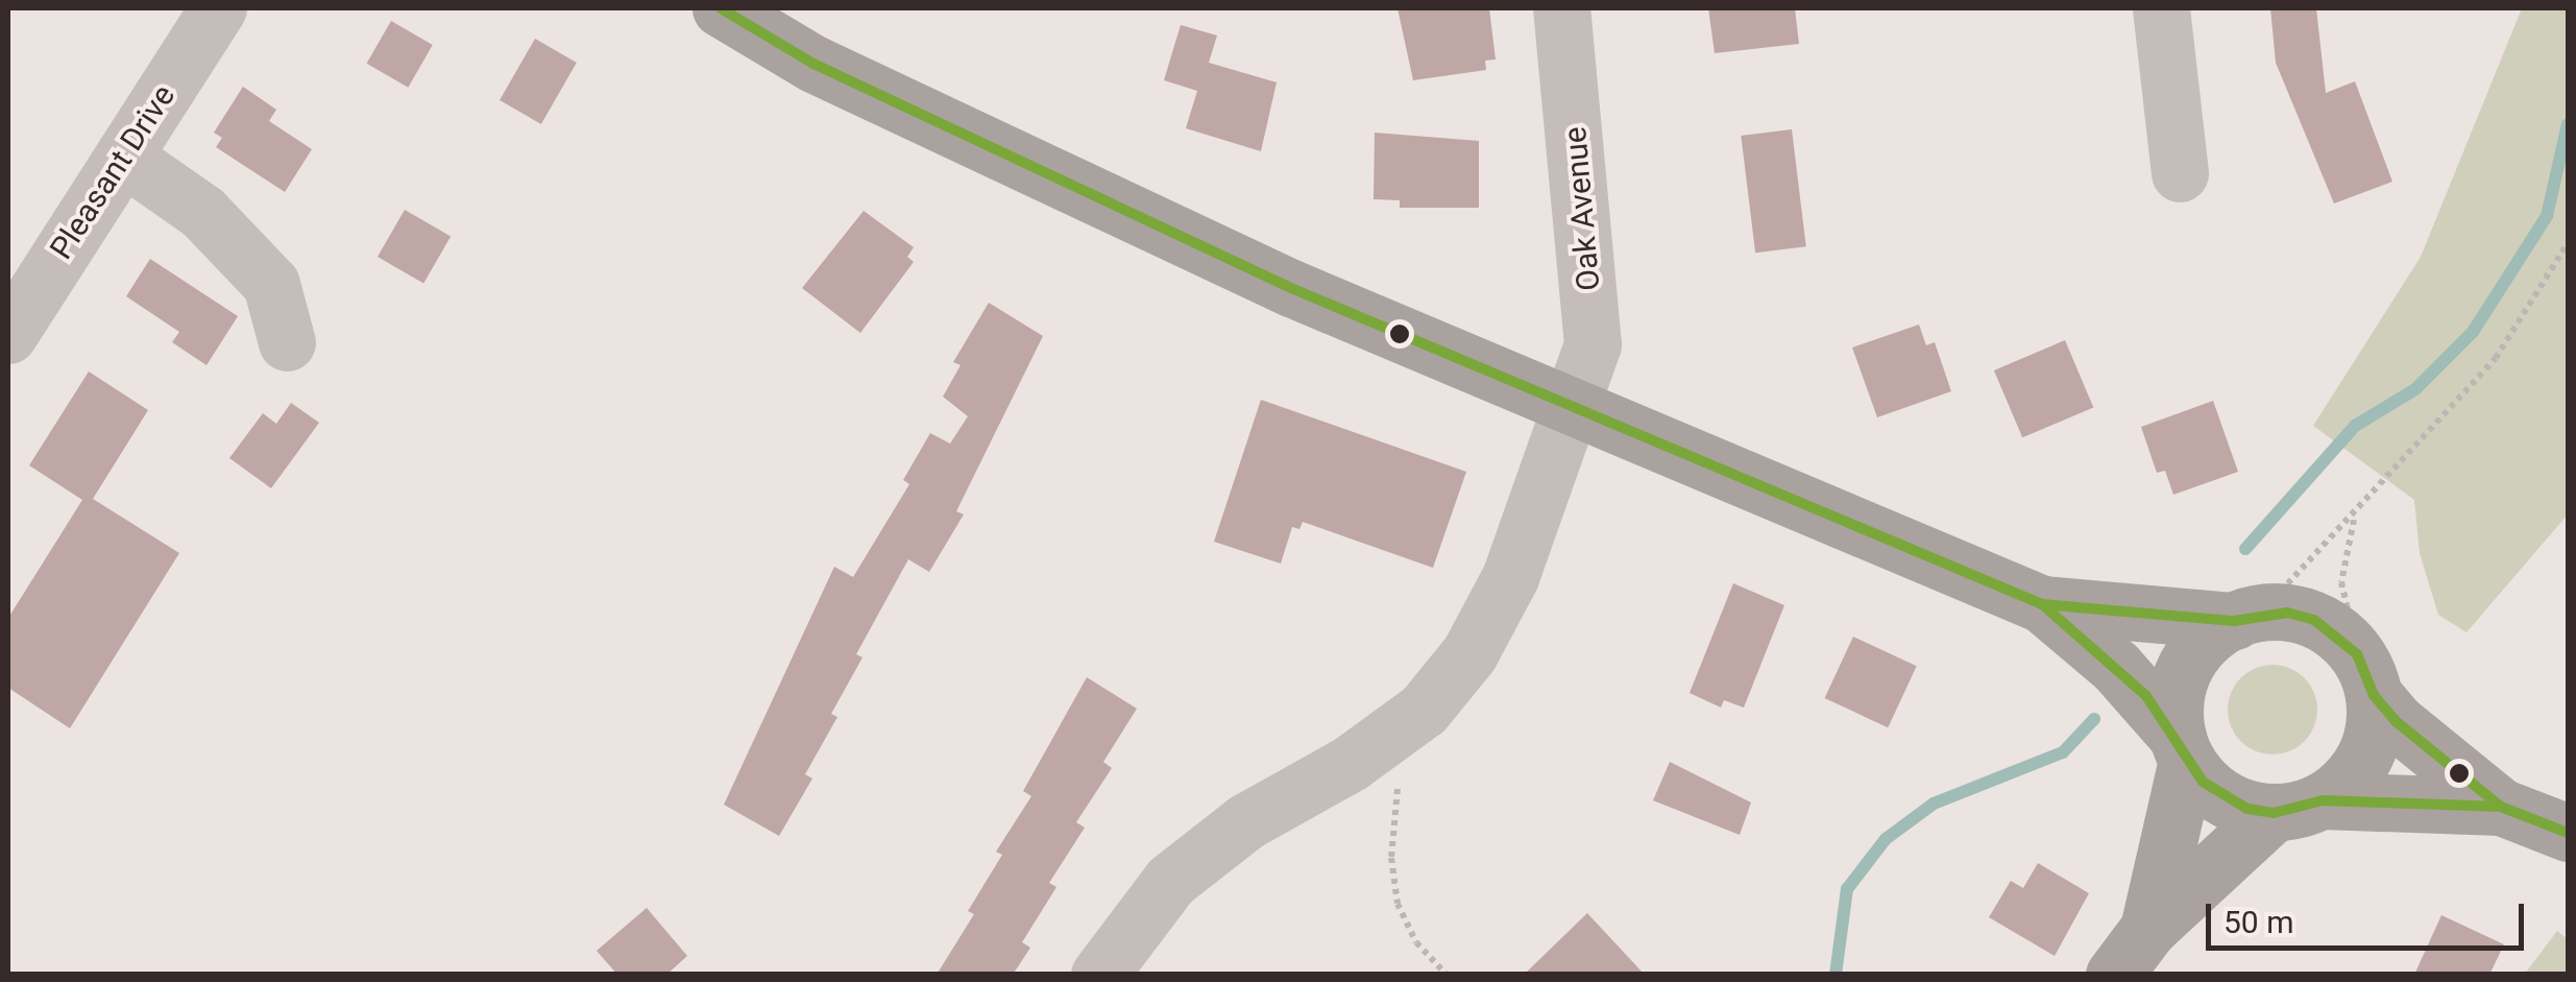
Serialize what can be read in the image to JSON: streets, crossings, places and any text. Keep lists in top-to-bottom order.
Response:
{
  "streets": {
    "street": ["Pleasant Drive", "Oak Avenue"]
  },
  "scale_bar": "50 m"
}
